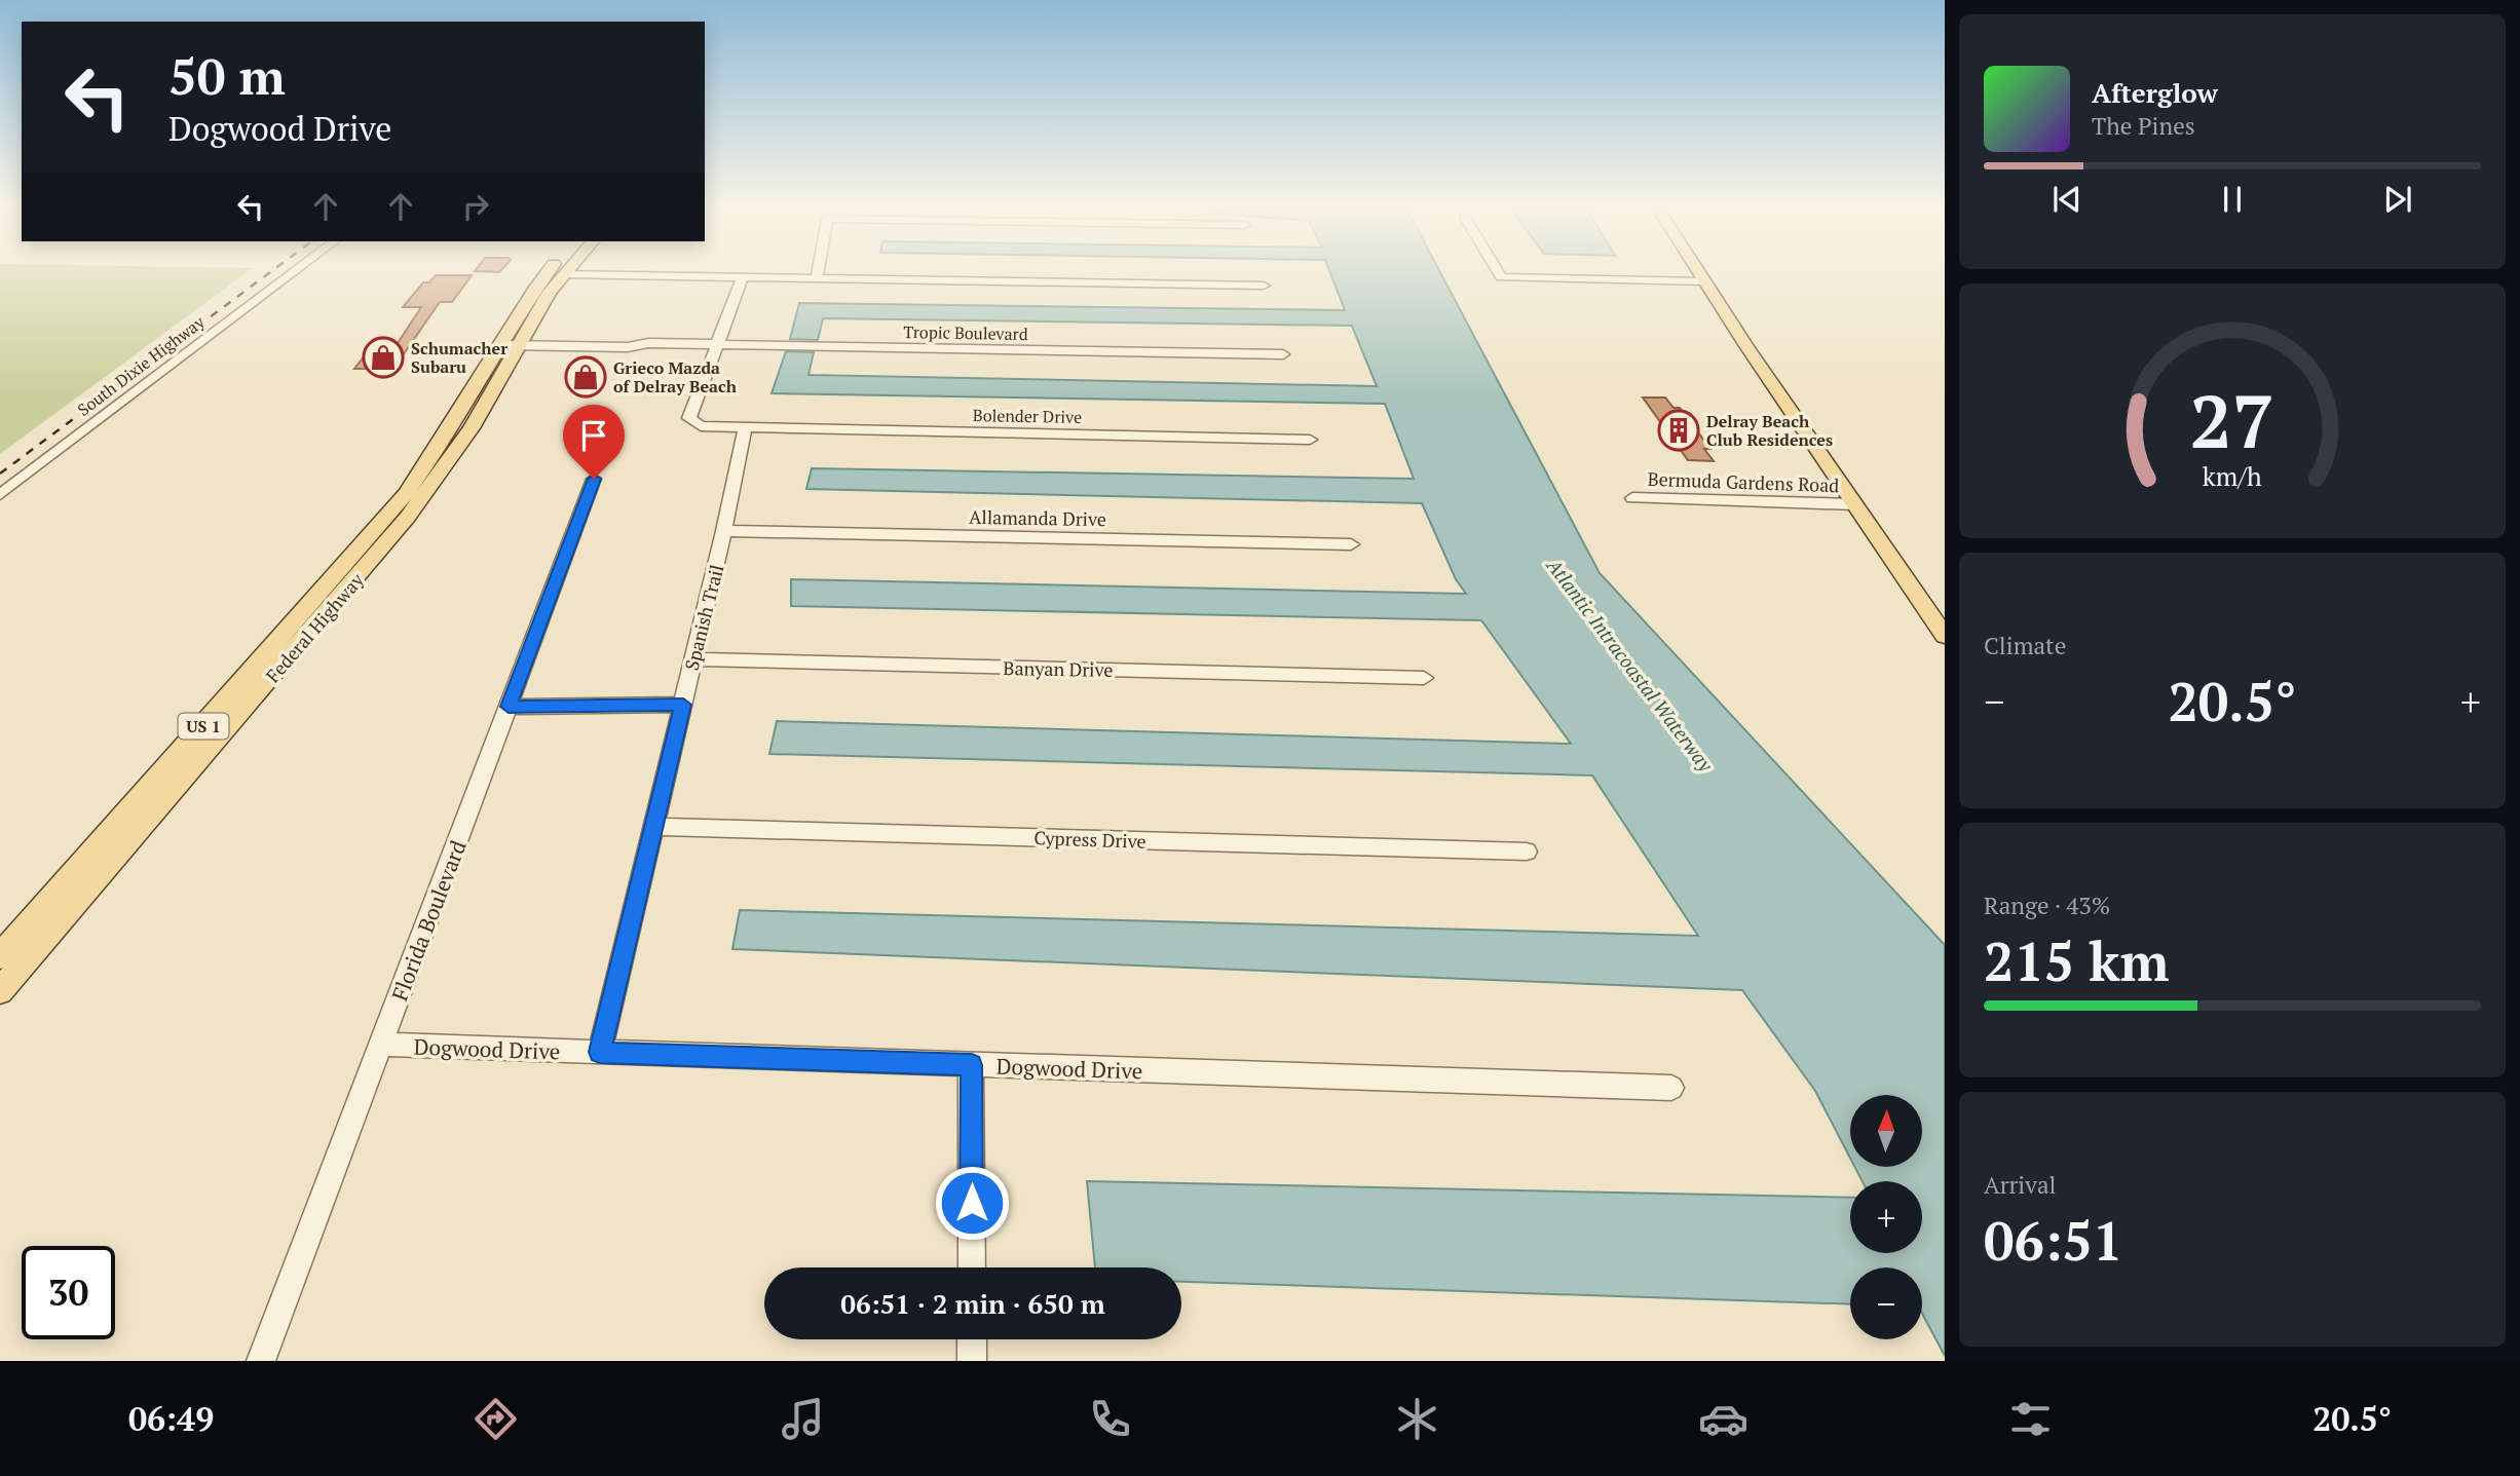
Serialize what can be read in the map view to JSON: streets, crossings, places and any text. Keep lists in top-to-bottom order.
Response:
{
  "streets": {
    "main road": ["Federal Highway", "US 1"],
    "street": [
      "Tropic Boulevard",
      "South Dixie Highway",
      "Bolender Drive",
      "Bermuda Gardens Road",
      "Allamanda Drive",
      "Spanish Trail",
      "Banyan Drive",
      "Cypress Drive",
      "Florida Boulevard",
      "Dogwood Drive"
    ]
  },
  "crossings": [
    ["Tropic Boulevard", "Federal Highway"],
    ["Bolender Drive", "Spanish Trail"],
    ["Allamanda Drive", "Spanish Trail"],
    ["Spanish Trail", "Banyan Drive"],
    ["Spanish Trail", "Cypress Drive"],
    ["Spanish Trail", "Dogwood Drive"],
    ["Florida Boulevard", "Dogwood Drive"]
  ],
  "water": ["Atlantic Intracoastal Waterway"],
  "places": {
    "shop": ["Schumacher Subaru", "Grieco Mazda of Delray Beach"],
    "building": ["Delray Beach Club Residences"]
  },
  "north": "top",
  "page": {
    "turn": ["50 m", "Dogwood Drive"],
    "song": ["Afterglow", "The Pines"],
    "tile": [
      "Climate",
      ["Range · 43%", "215 km"],
      ["Arrival", "06:51"]
    ],
    "heat": ["−", "20.5°", "+"],
    "map_buttons": ["+", "−"],
    "limit": "30",
    "trip": "06:51 · 2 min · 650 m",
    "tabs": ["06:49", "20.5°"],
    "gauge": ["27", "km/h"]
  }
}
